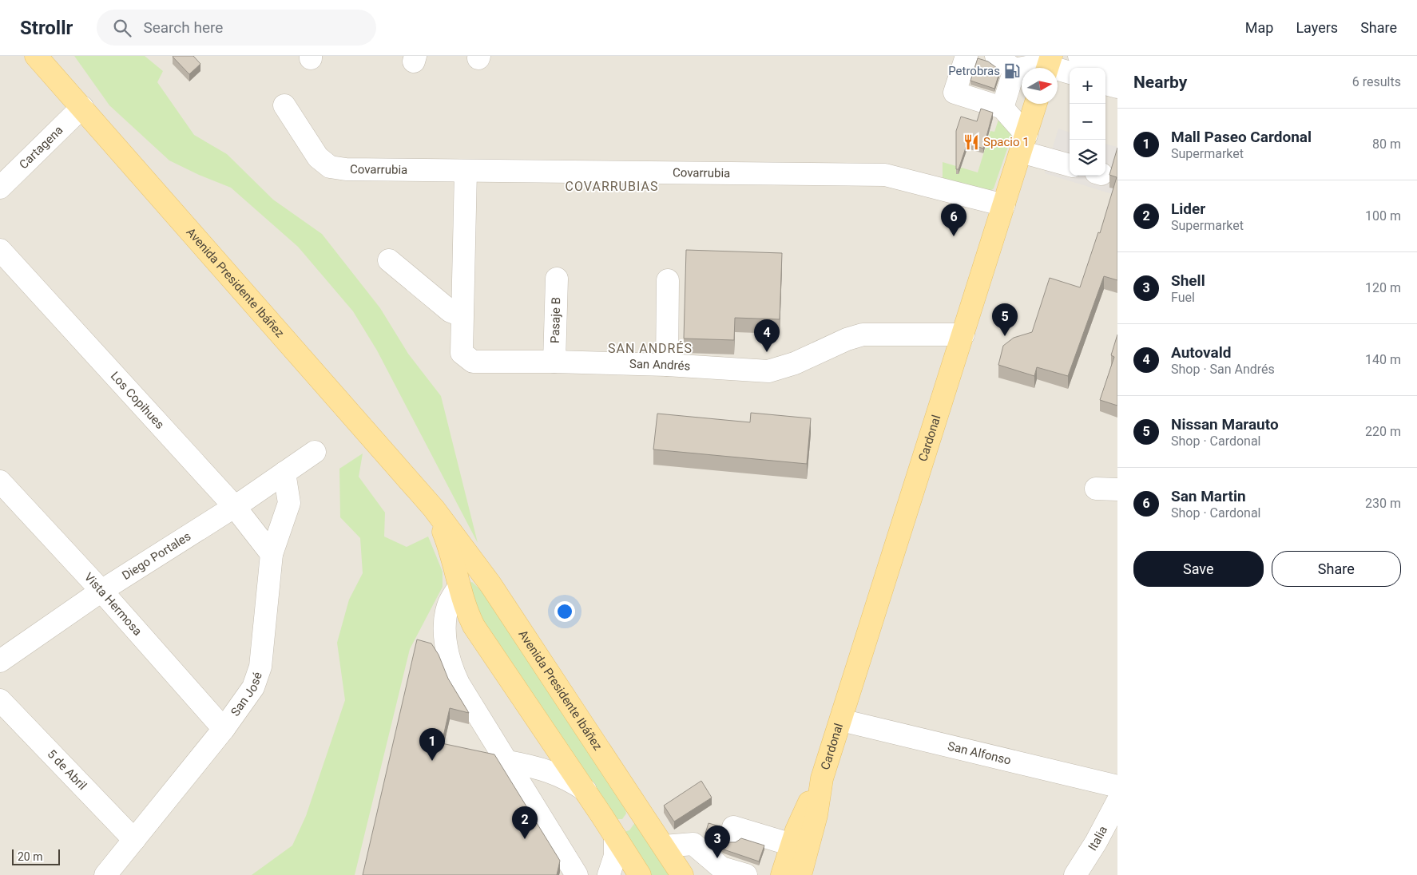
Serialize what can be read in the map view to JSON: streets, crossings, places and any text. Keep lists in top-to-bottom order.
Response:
{
  "streets": {
    "main road": ["Avenida Presidente Ibáñez", "Cardonal"],
    "street": [
      "Cartagena",
      "Covarrubia",
      "Pasaje B",
      "San Andrés",
      "Los Copihues",
      "Diego Portales",
      "Vista Hermosa",
      "San José",
      "San Alfonso",
      "5 de Abril",
      "Italia"
    ]
  },
  "crossings": [
    ["Cartagena", "Avenida Presidente Ibáñez"],
    ["Covarrubia", "San Andrés"],
    ["Covarrubia", "Cardonal"],
    ["Pasaje B", "San Andrés"],
    ["San Andrés", "Cardonal"],
    ["Los Copihues", "Diego Portales"],
    ["Los Copihues", "San José"],
    ["Cardonal", "San Alfonso"],
    ["Diego Portales", "Vista Hermosa"],
    ["Diego Portales", "San José"],
    ["Vista Hermosa", "San José"],
    ["San José", "5 de Abril"]
  ],
  "districts": ["COVARRUBIAS", "SAN ANDRÉS"],
  "places": {
    "fuel station": ["Petrobras"],
    "restaurant": ["Spacio 1"]
  },
  "scale_bar": "20 m",
  "north": "right",
  "page": {
    "header": "Strollr",
    "search": "Search here",
    "nav": ["Map", "Layers", "Share"],
    "heading": ["Nearby", "6 results"],
    "map_buttons": ["+", "−"],
    "list": [
      {
        "mark": "1",
        "name": "Mall Paseo Cardonal",
        "note": "Supermarket",
        "value": "80 m"
      },
      {
        "mark": "2",
        "name": "Lider",
        "note": "Supermarket",
        "value": "100 m"
      },
      {
        "mark": "3",
        "name": "Shell",
        "note": "Fuel",
        "value": "120 m"
      },
      {
        "mark": "4",
        "name": "Autovald",
        "note": "Shop · San Andrés",
        "value": "140 m"
      },
      {
        "mark": "5",
        "name": "Nissan Marauto",
        "note": "Shop · Cardonal",
        "value": "220 m"
      },
      {
        "mark": "6",
        "name": "San Martin",
        "note": "Shop · Cardonal",
        "value": "230 m"
      }
    ],
    "pins": [
      "6",
      "5",
      "4",
      "1",
      "2",
      "3"
    ],
    "buttons": ["Save", "Share"],
    "scale": "20 m"
  }
}
